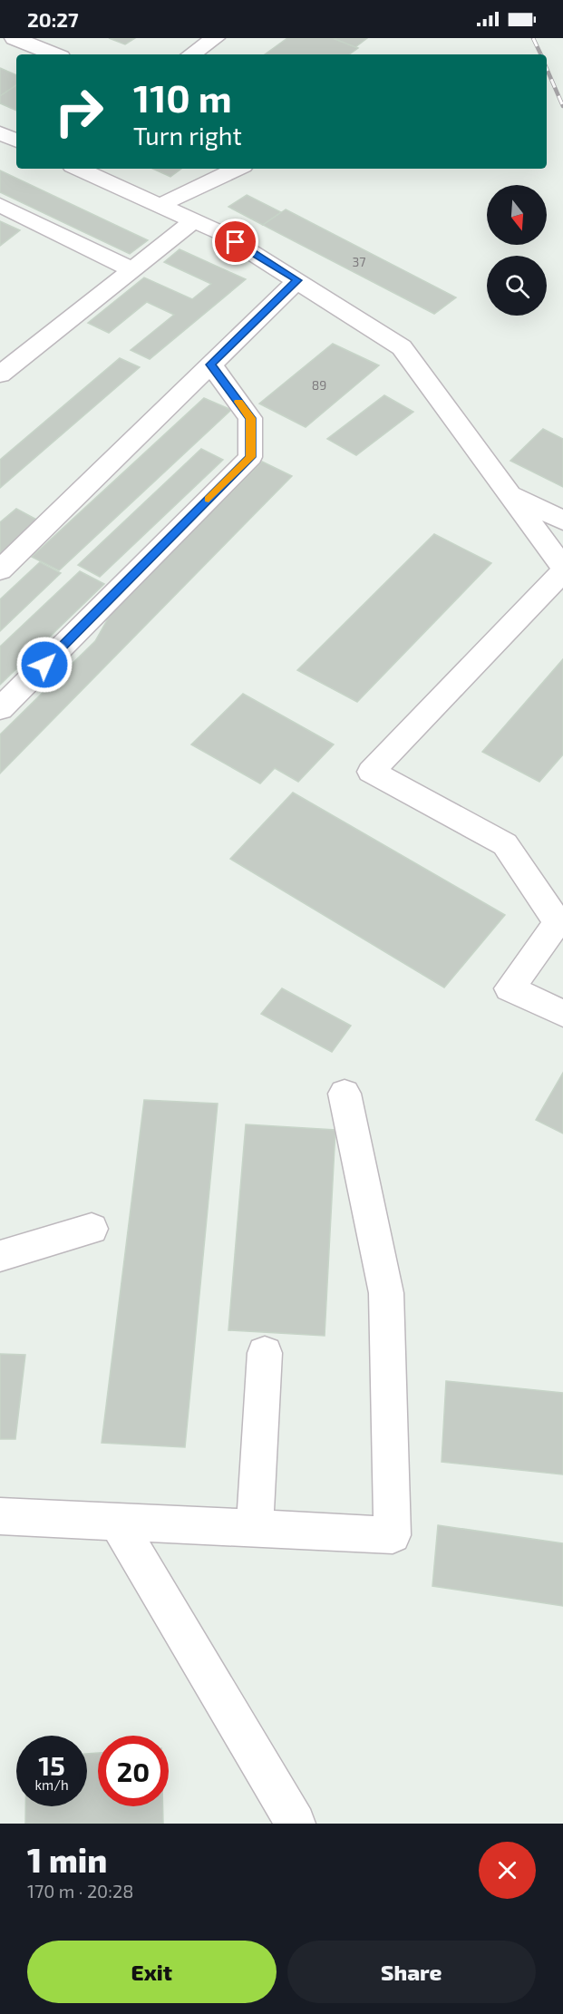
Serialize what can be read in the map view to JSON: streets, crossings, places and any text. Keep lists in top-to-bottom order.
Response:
{
  "house_numbers": ["37", "89"],
  "north": "bottom",
  "page": {
    "status": "20:27",
    "turn": ["110 m", "Turn right"],
    "speed": "15 km/h",
    "limit": "20",
    "heading": ["1 min", "170 m · 20:28"],
    "buttons": ["Exit", "Share"]
  }
}
